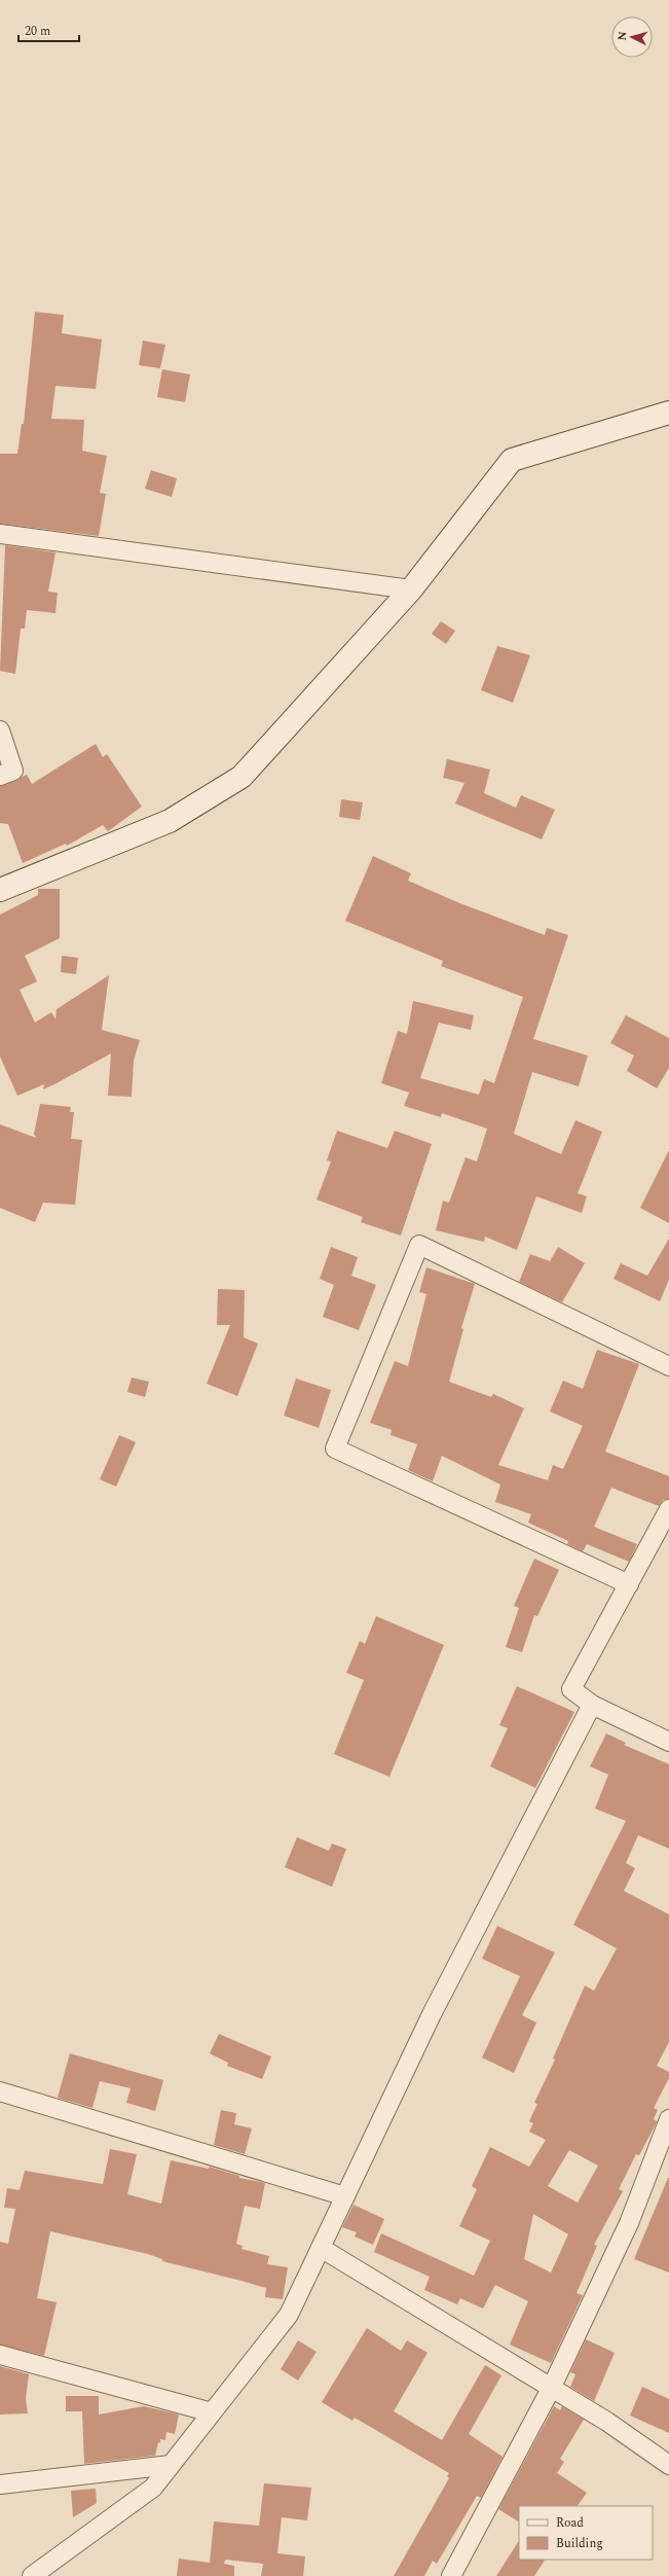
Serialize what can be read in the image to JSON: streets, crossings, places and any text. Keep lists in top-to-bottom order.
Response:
{
  "legend": ["Road", "Building"],
  "scale_bar": "20 m",
  "north": "left"
}
